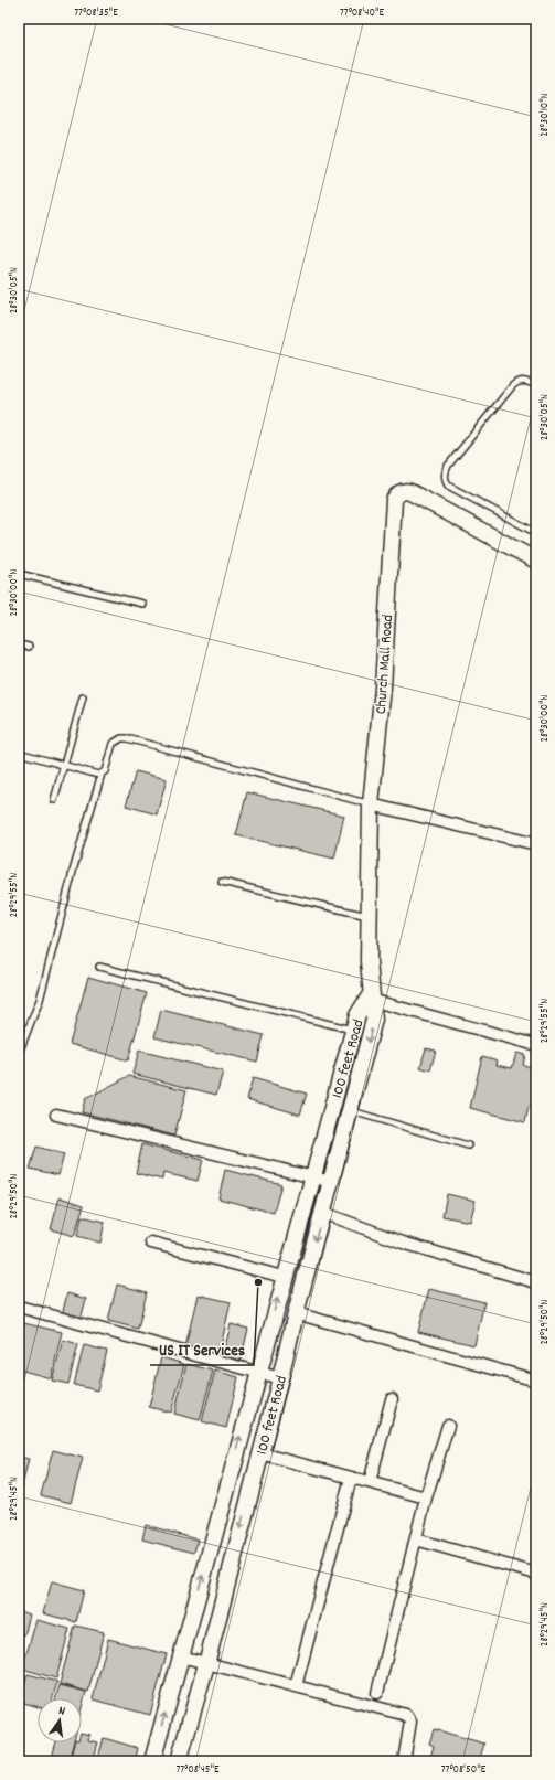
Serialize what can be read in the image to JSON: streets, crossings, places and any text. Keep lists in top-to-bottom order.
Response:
{
  "streets": {
    "street": ["Church Mall Road", "100 feet Road"]
  },
  "crossings": [
    ["Church Mall Road", "100 feet Road"]
  ],
  "places": ["US IT Services"],
  "north": "top",
  "coordinates": [
    "77°08'35\"E",
    "77°08'40\"E",
    "28°30'10\"N",
    "28°30'05\"N",
    "28°30'00\"N",
    "28°29'55\"N",
    "28°29'50\"N",
    "28°29'45\"N",
    "77°08'45\"E",
    "77°08'50\"E"
  ]
}
